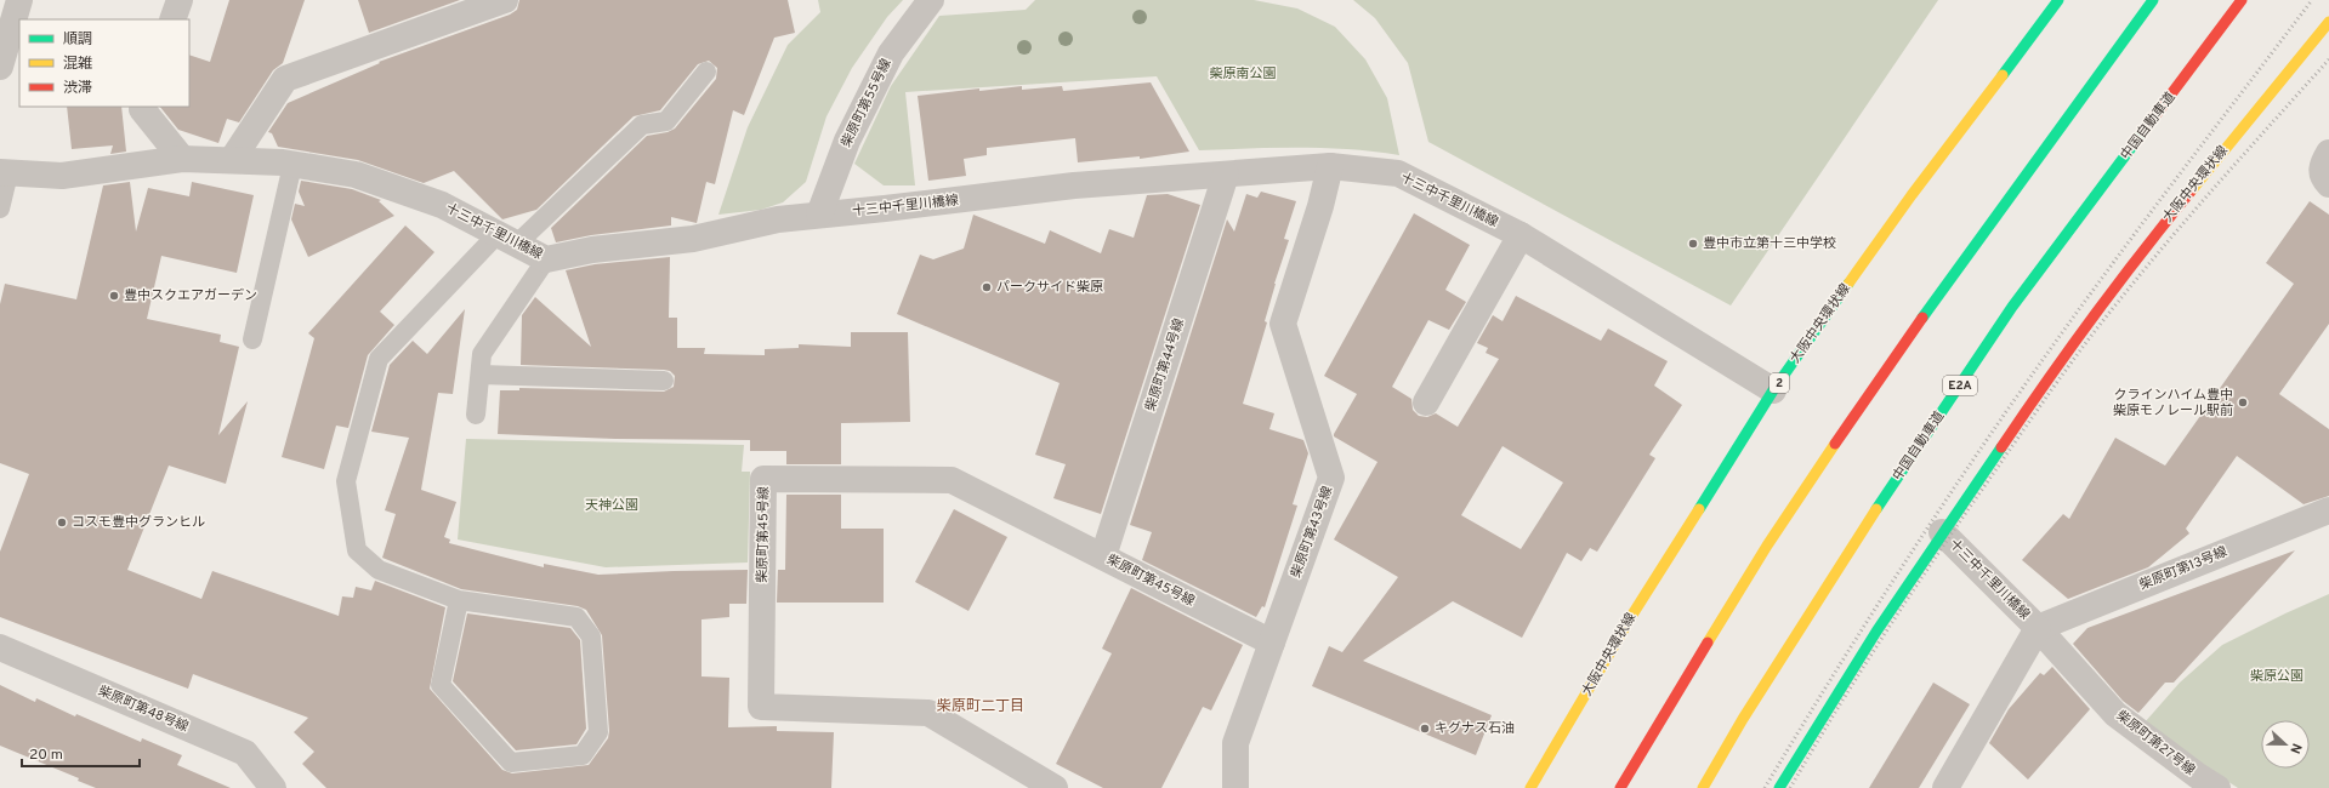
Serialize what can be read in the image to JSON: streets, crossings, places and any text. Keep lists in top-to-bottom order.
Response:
{
  "streets": {
    "main road": [
      "中国自動車道",
      "大阪中央環状線",
      "2",
      "E2A"
    ],
    "street": [
      "柴原町第55号線",
      "十三中千里川橋線",
      "柴原町第44号線",
      "柴原町第43号線",
      "柴原町第45号線",
      "柴原町第13号線",
      "柴原町第48号線",
      "柴原町第27号線"
    ]
  },
  "crossings": [
    ["柴原町第55号線", "十三中千里川橋線"],
    ["大阪中央環状線", "十三中千里川橋線"],
    ["十三中千里川橋線", "柴原町第44号線"],
    ["十三中千里川橋線", "柴原町第43号線"],
    ["十三中千里川橋線", "柴原町第13号線"],
    ["十三中千里川橋線", "柴原町第27号線"],
    ["柴原町第44号線", "柴原町第45号線"],
    ["柴原町第43号線", "柴原町第45号線"],
    ["柴原町第13号線", "柴原町第27号線"]
  ],
  "districts": ["柴原町二丁目"],
  "parks": ["柴原南公園", "天神公園", "柴原公園"],
  "places": [
    "豊中市立第十三中学校",
    "パークサイド柴原",
    "豊中スクエアガーデン",
    "クラインハイム豊中 柴原モノレール駅前",
    "コスモ豊中グランヒル",
    "キグナス石油"
  ],
  "legend": ["順調", "混雑", "渋滞"],
  "scale_bar": "20 m",
  "north": "right"
}
